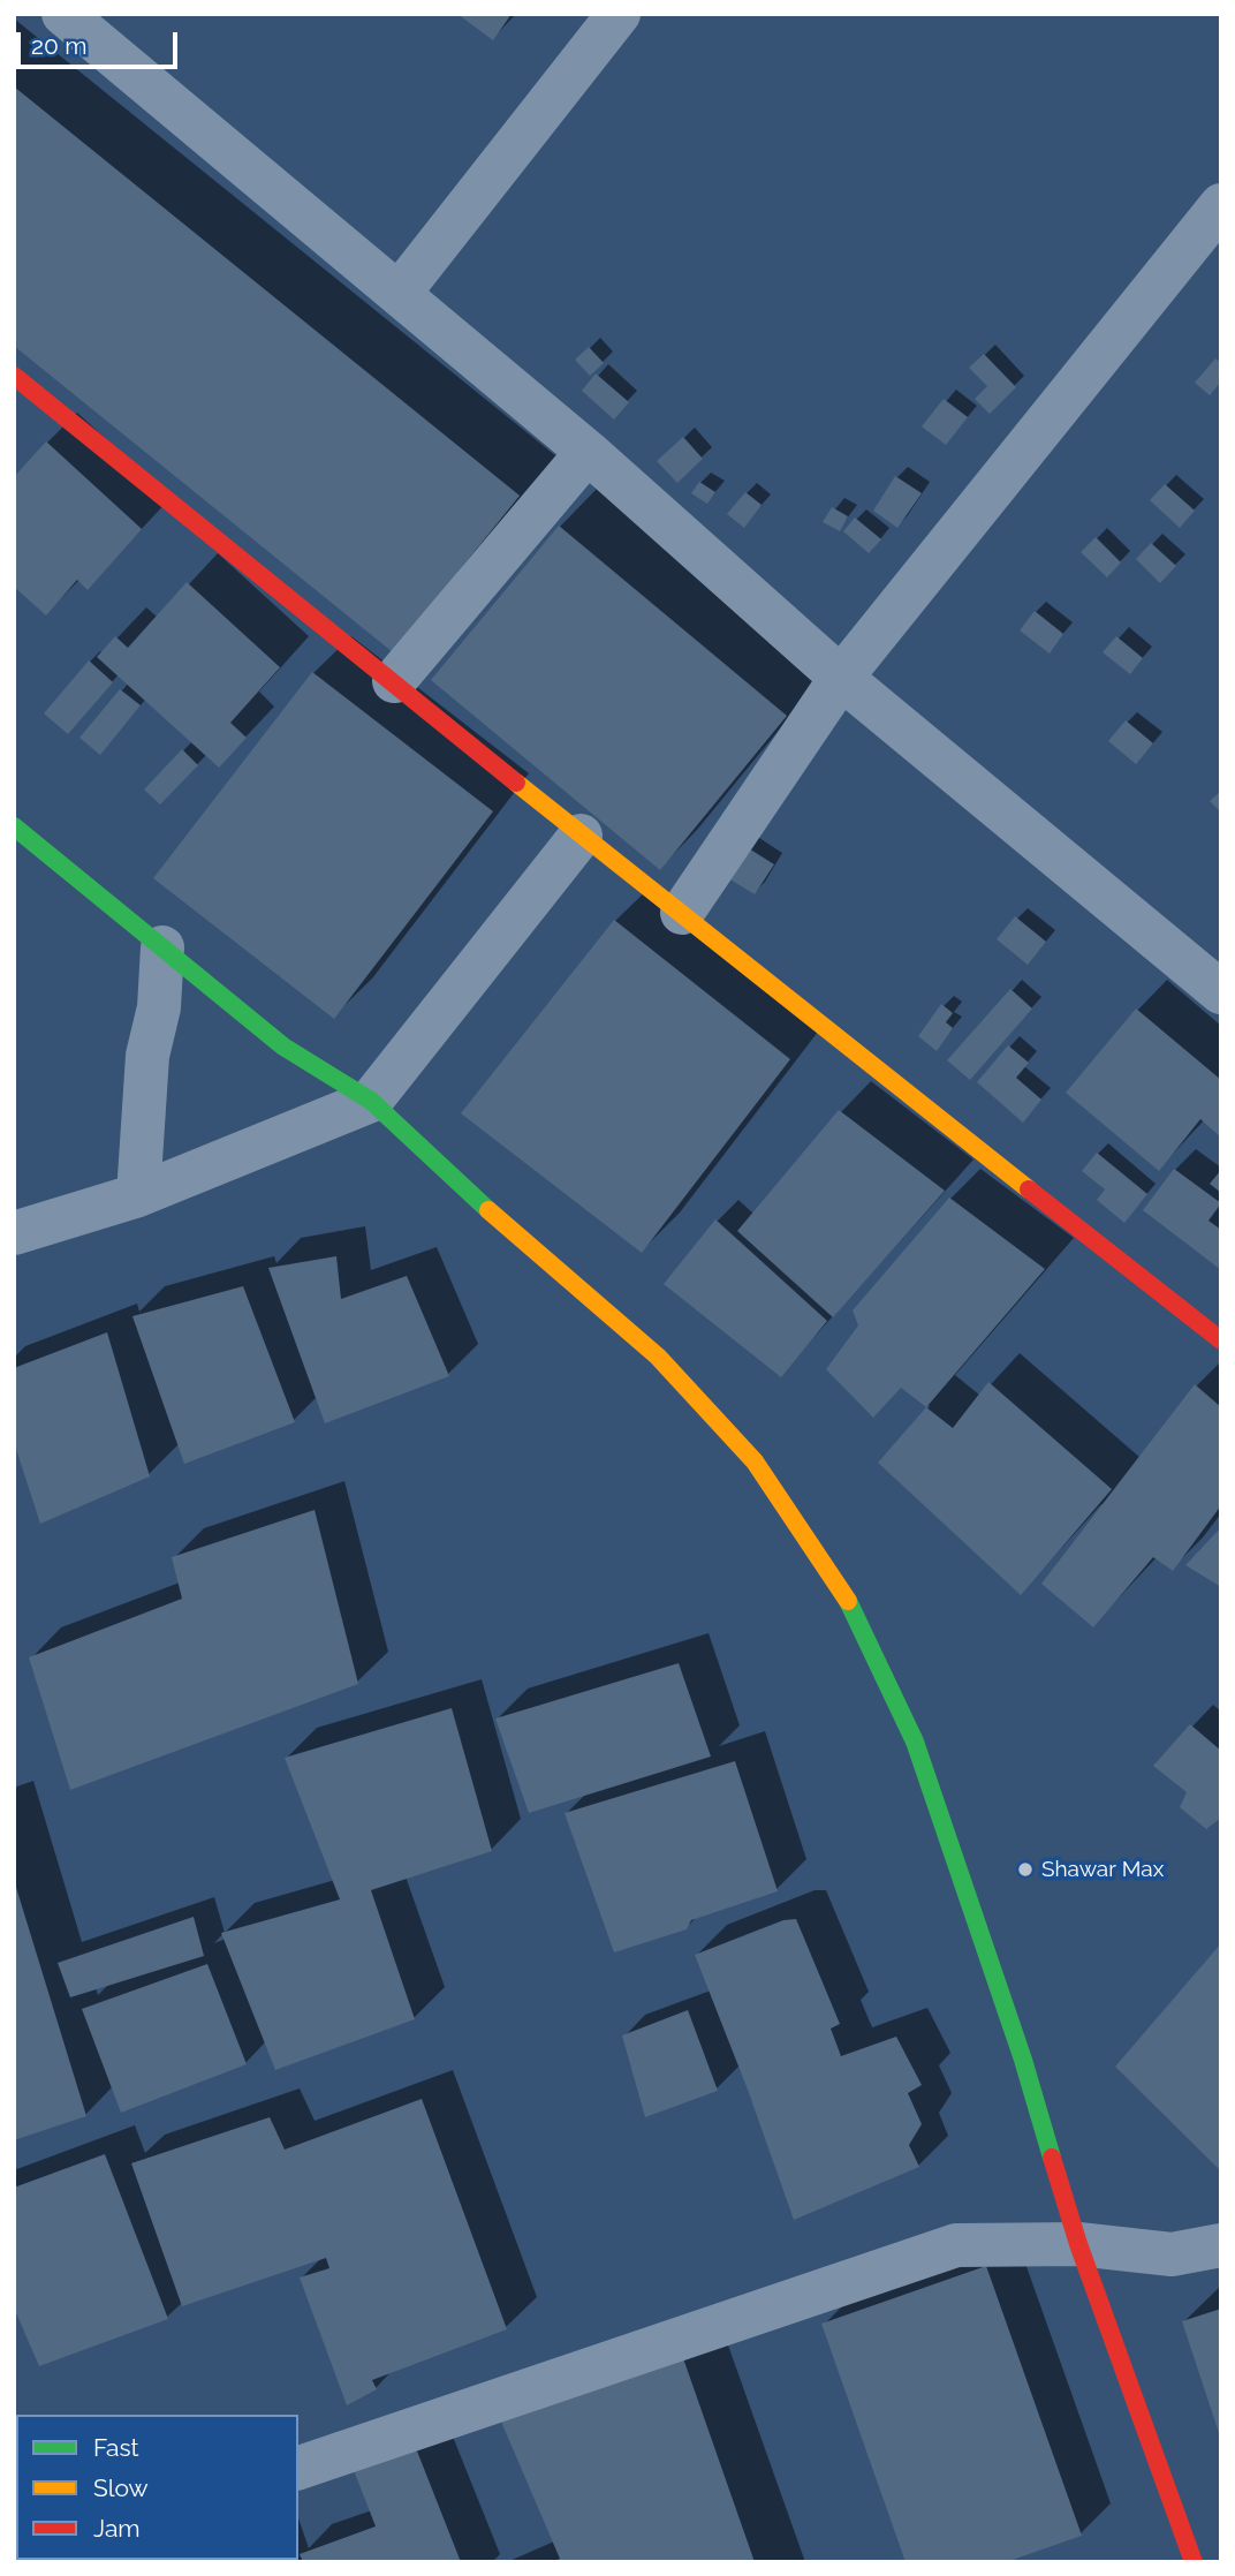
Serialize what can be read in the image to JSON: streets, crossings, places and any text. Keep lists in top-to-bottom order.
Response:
{
  "places": ["Shawar Max"],
  "legend": ["Fast", "Slow", "Jam"],
  "scale_bar": "20 m"
}
